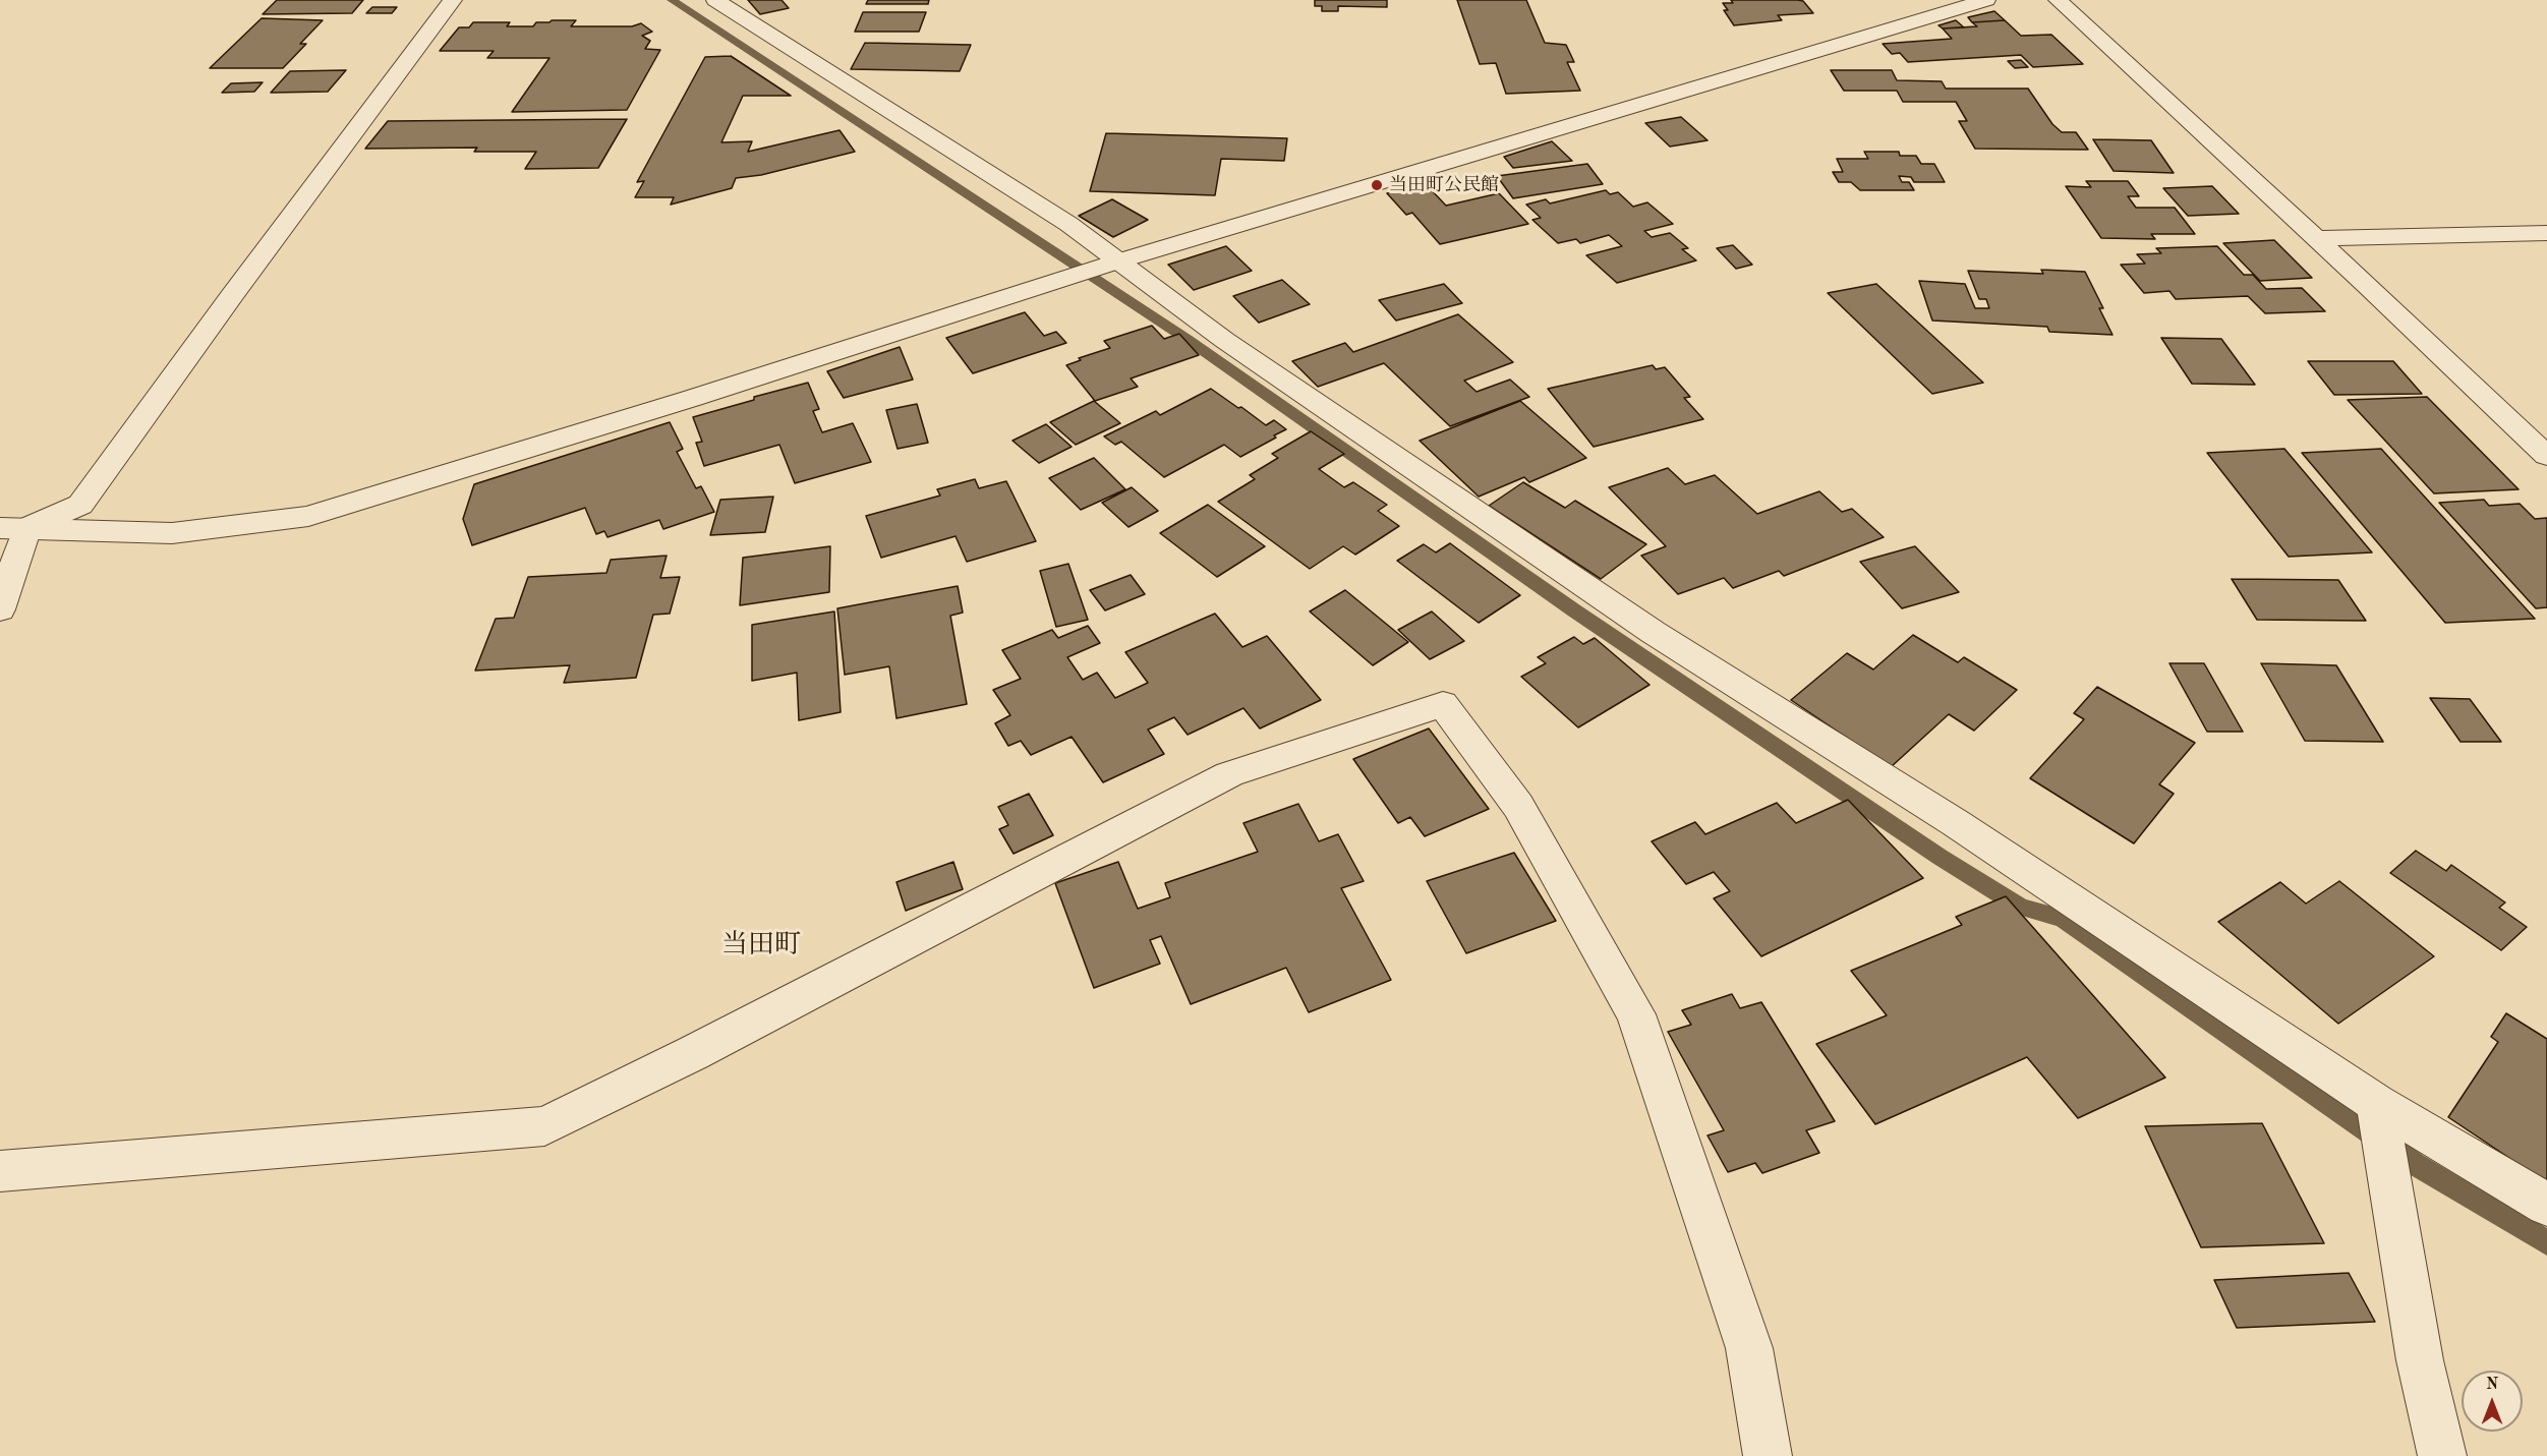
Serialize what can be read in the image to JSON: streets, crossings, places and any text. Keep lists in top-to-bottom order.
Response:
{
  "districts": ["当田町"],
  "places": ["当田町公民館"],
  "north": "top"
}
